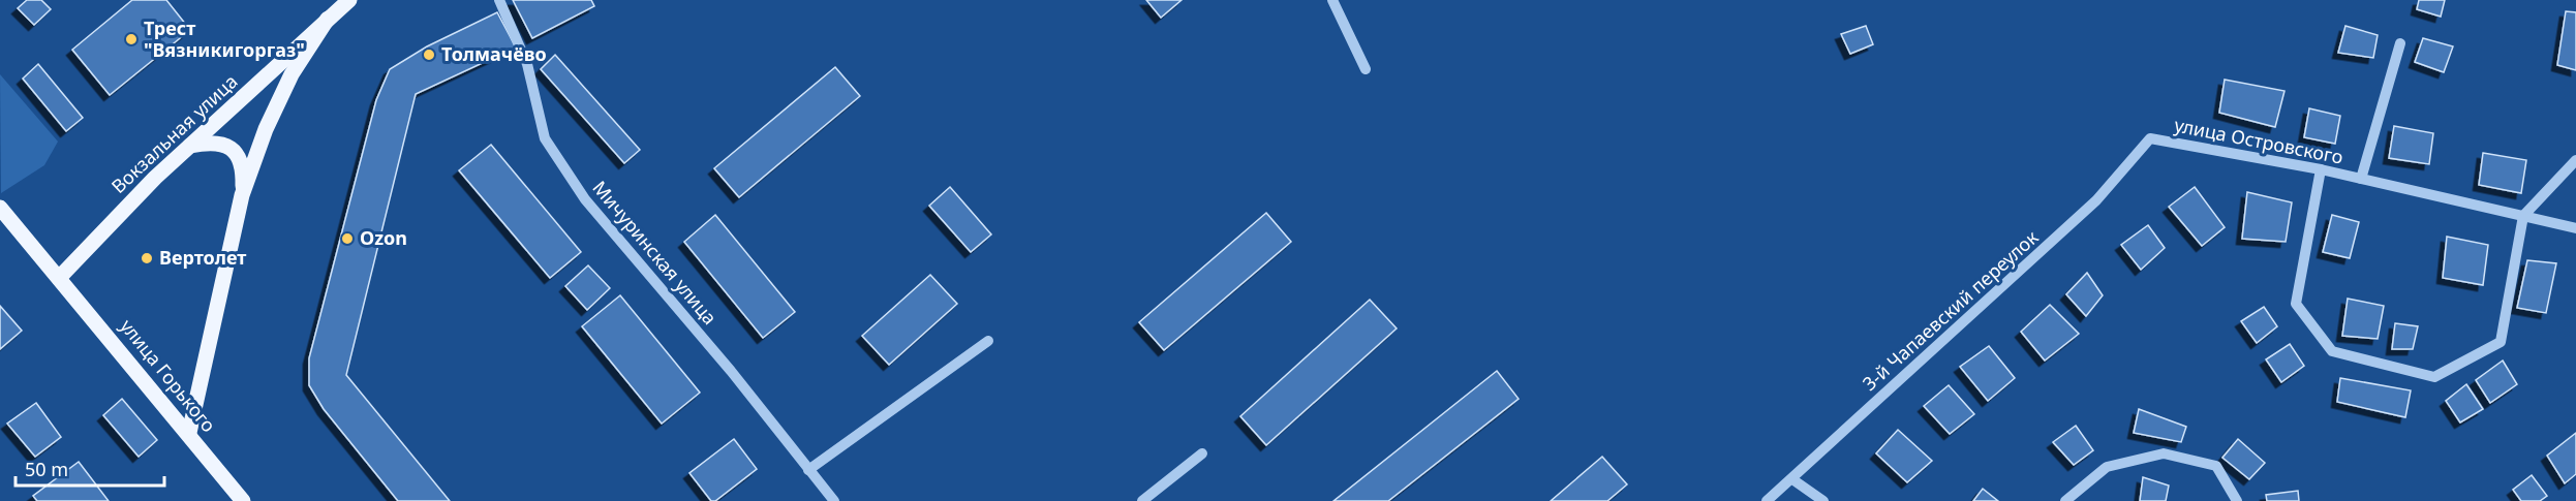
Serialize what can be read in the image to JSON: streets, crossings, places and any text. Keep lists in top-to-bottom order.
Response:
{
  "streets": {
    "main road": ["Вокзальная улица", "улица Горького"],
    "street": ["улица Островского", "Мичуринская улица", "3-й Чапаевский переулок"]
  },
  "crossings": [
    ["Вокзальная улица", "улица Горького"],
    ["улица Островского", "3-й Чапаевский переулок"]
  ],
  "places": [
    "Трест \"Вязникигоргаз\"",
    "Толмачёво",
    "Ozon",
    "Вертолет"
  ],
  "scale_bar": "50 m"
}
